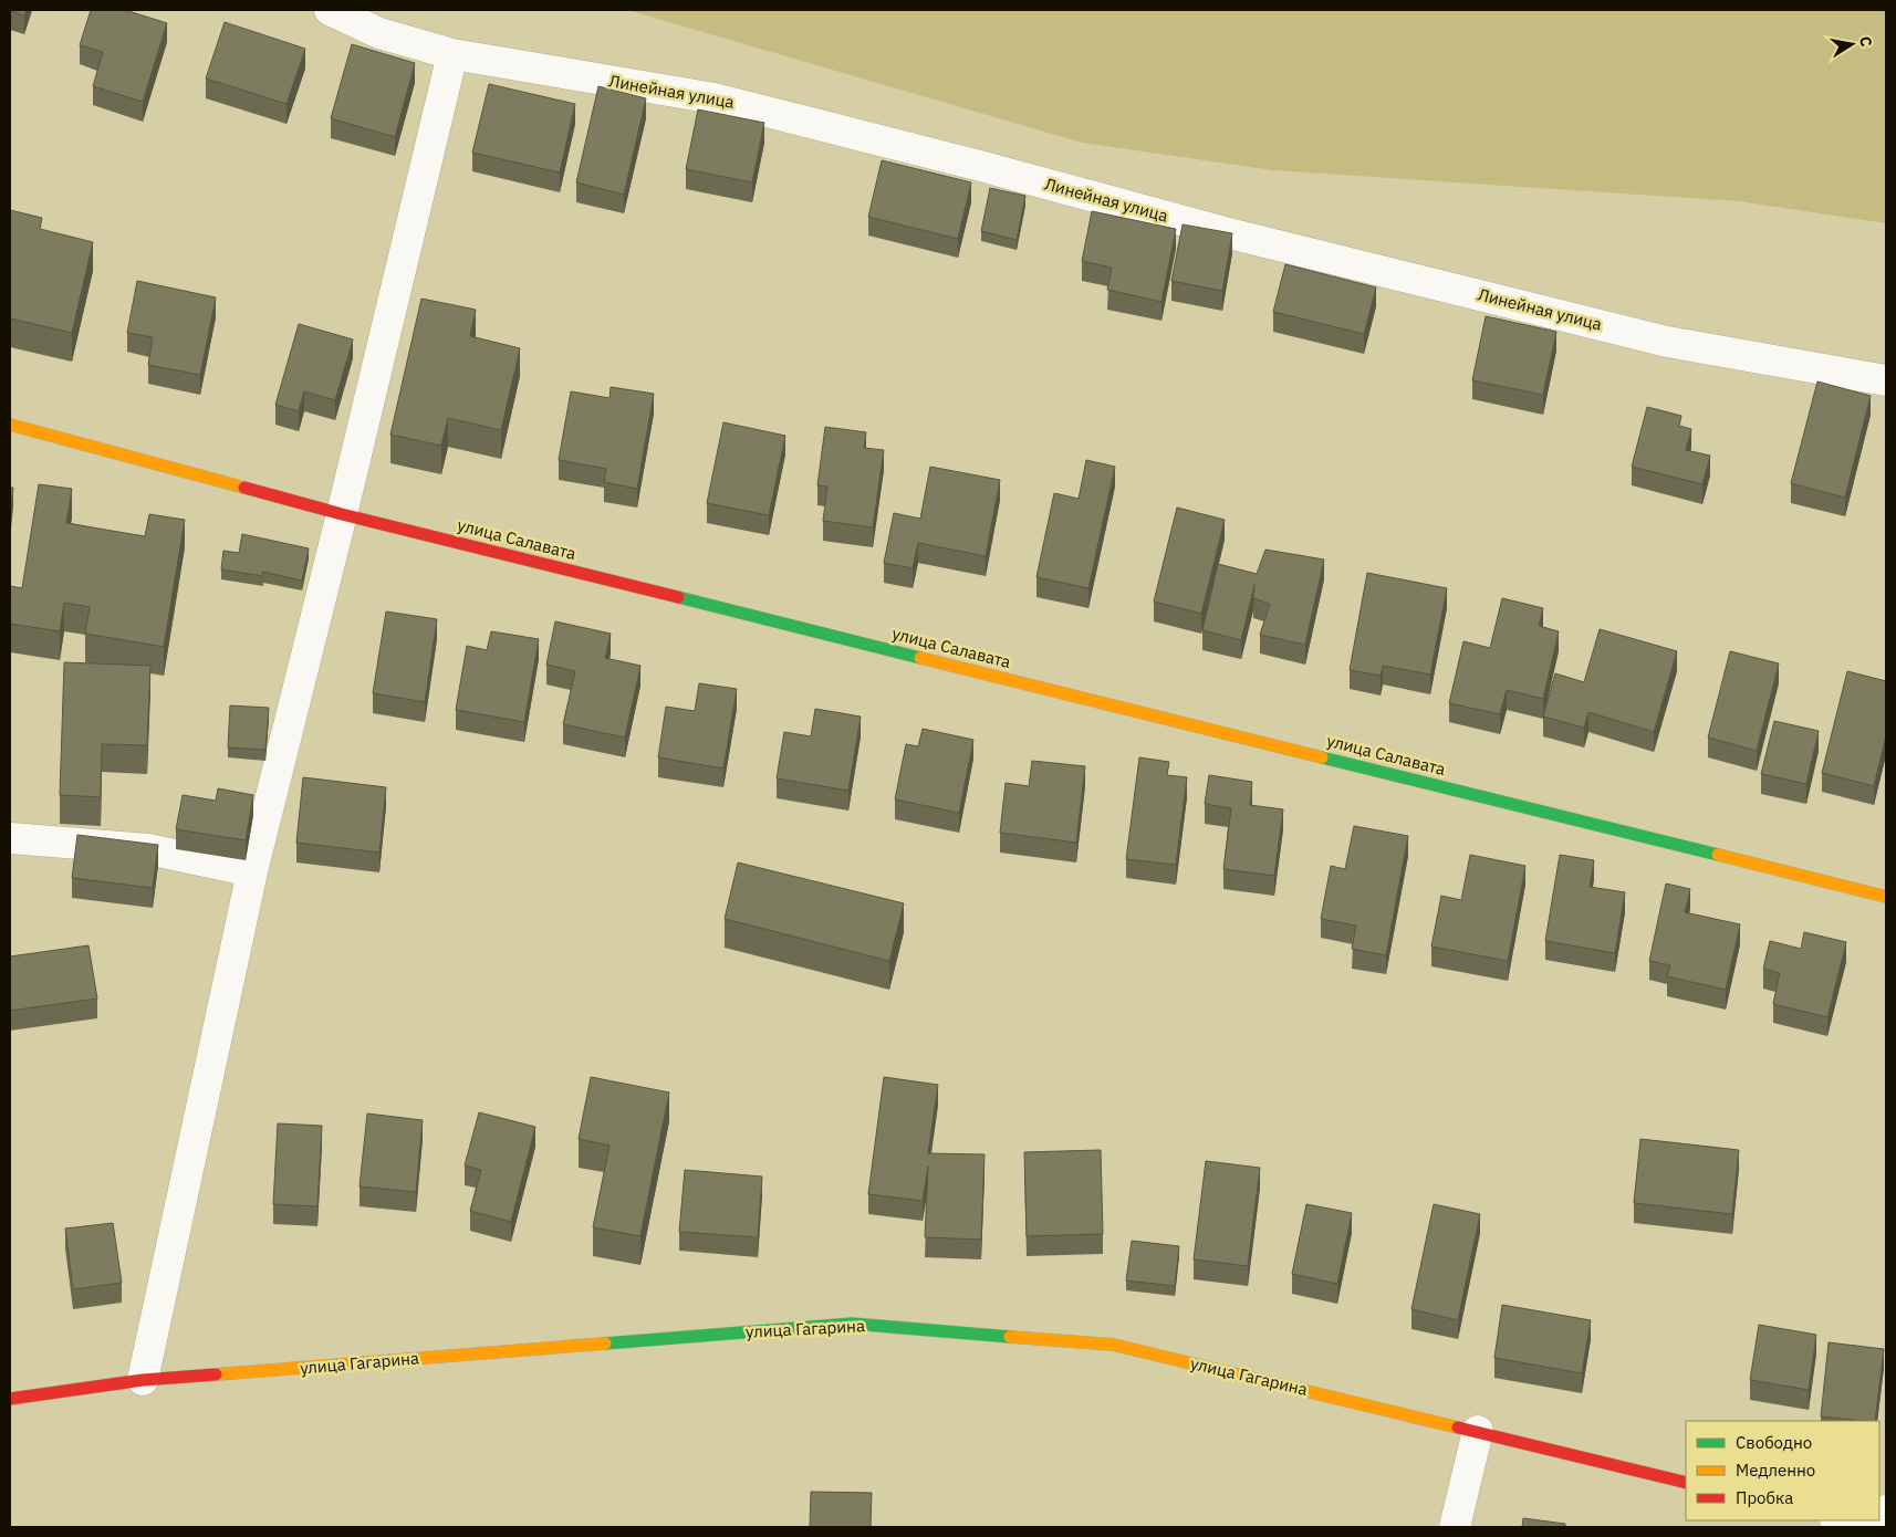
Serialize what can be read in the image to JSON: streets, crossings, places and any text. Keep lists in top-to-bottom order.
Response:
{
  "streets": {
    "street": ["Линейная улица", "улица Салавата", "улица Гагарина"]
  },
  "legend": ["Свободно", "Медленно", "Пробка"],
  "north": "right"
}
